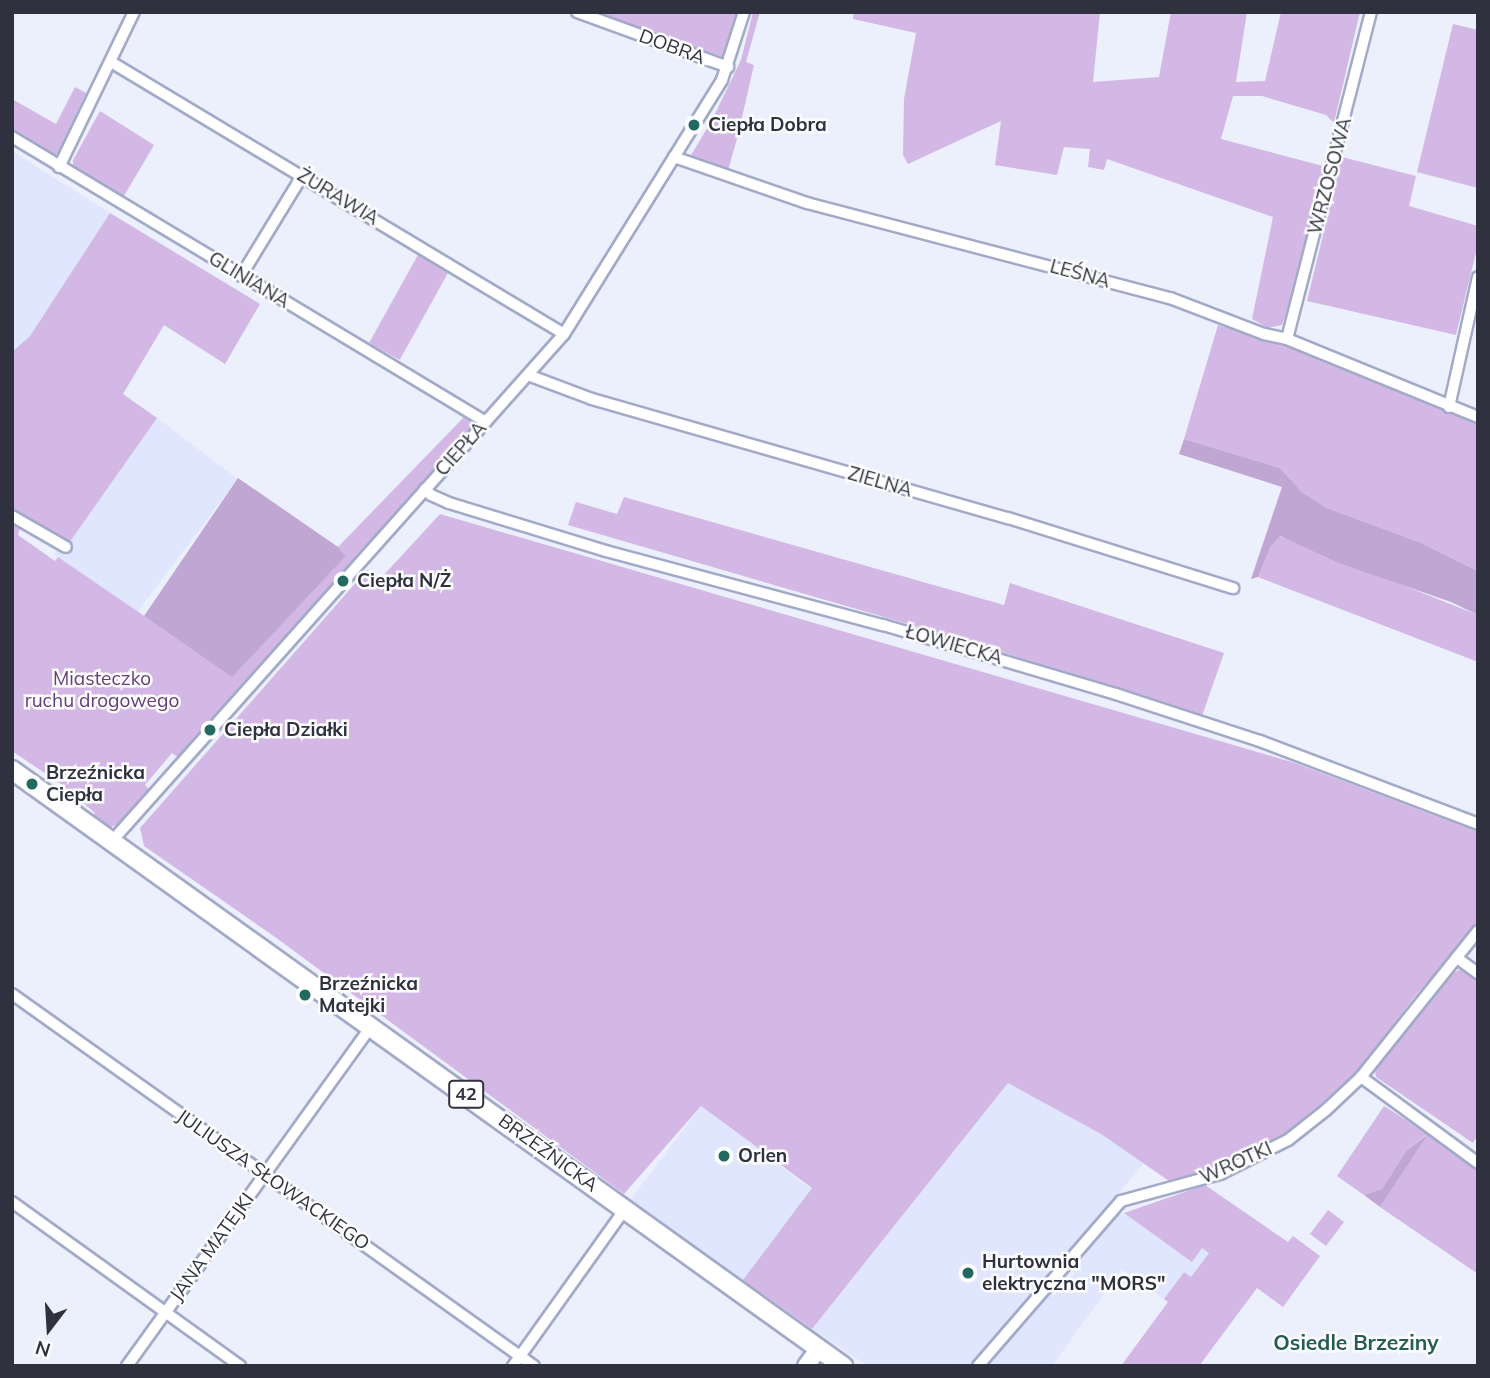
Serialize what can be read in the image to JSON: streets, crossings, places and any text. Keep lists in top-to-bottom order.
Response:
{
  "streets": {
    "main road": ["42", "BRZEŹNICKA"],
    "street": [
      "DOBRA",
      "WRZOSOWA",
      "ŻURAWIA",
      "LEŚNA",
      "GLINIANA",
      "CIEPŁA",
      "ZIELNA",
      "ŁOWIECKA",
      "WROTKI",
      "JULIUSZA SŁOWACKIEGO",
      "JANA MATEJKI"
    ]
  },
  "crossings": [
    ["DOBRA", "CIEPŁA"],
    ["WRZOSOWA", "LEŚNA"],
    ["ŻURAWIA", "CIEPŁA"],
    ["LEŚNA", "CIEPŁA"],
    ["GLINIANA", "CIEPŁA"],
    ["CIEPŁA", "ZIELNA"],
    ["CIEPŁA", "ŁOWIECKA"],
    ["CIEPŁA", "BRZEŹNICKA"],
    ["BRZEŹNICKA", "JANA MATEJKI"],
    ["JULIUSZA SŁOWACKIEGO", "JANA MATEJKI"]
  ],
  "districts": ["Osiedle Brzeziny"],
  "parks": ["Miasteczko ruchu drogowego"],
  "places": [
    "Ciepła Dobra",
    "Ciepła N/Ż",
    "Ciepła Działki",
    "Brzeźnicka Ciepła",
    "Brzeźnicka Matejki",
    "Orlen",
    "Hurtownia elektryczna \"MORS\""
  ],
  "north": "bottom"
}
